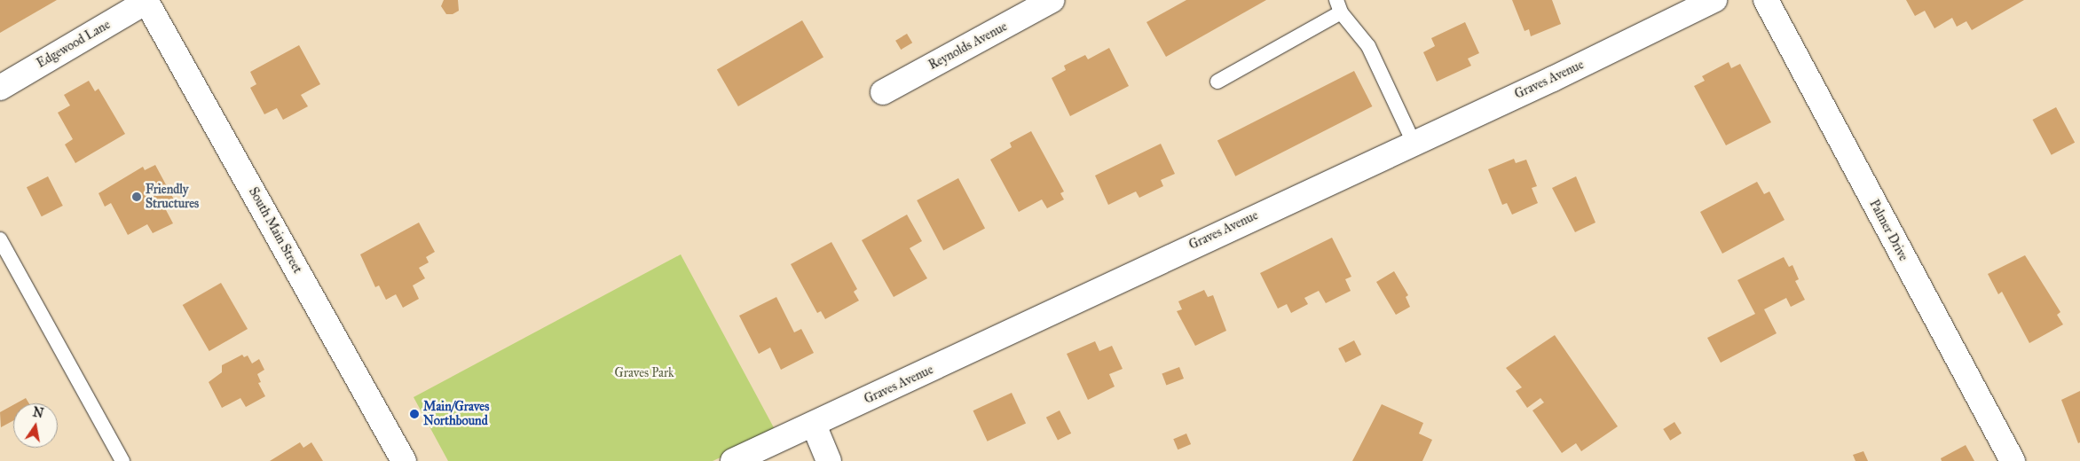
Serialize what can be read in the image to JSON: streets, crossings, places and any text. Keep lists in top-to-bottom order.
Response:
{
  "streets": {
    "street": [
      "Edgewood Lane",
      "Reynolds Avenue",
      "Graves Avenue",
      "South Main Street",
      "Palmer Drive"
    ]
  },
  "crossings": [
    ["Edgewood Lane", "South Main Street"]
  ],
  "parks": ["Graves Park"],
  "places": ["Friendly Structures", "Main/Graves Northbound"],
  "north": "top"
}
